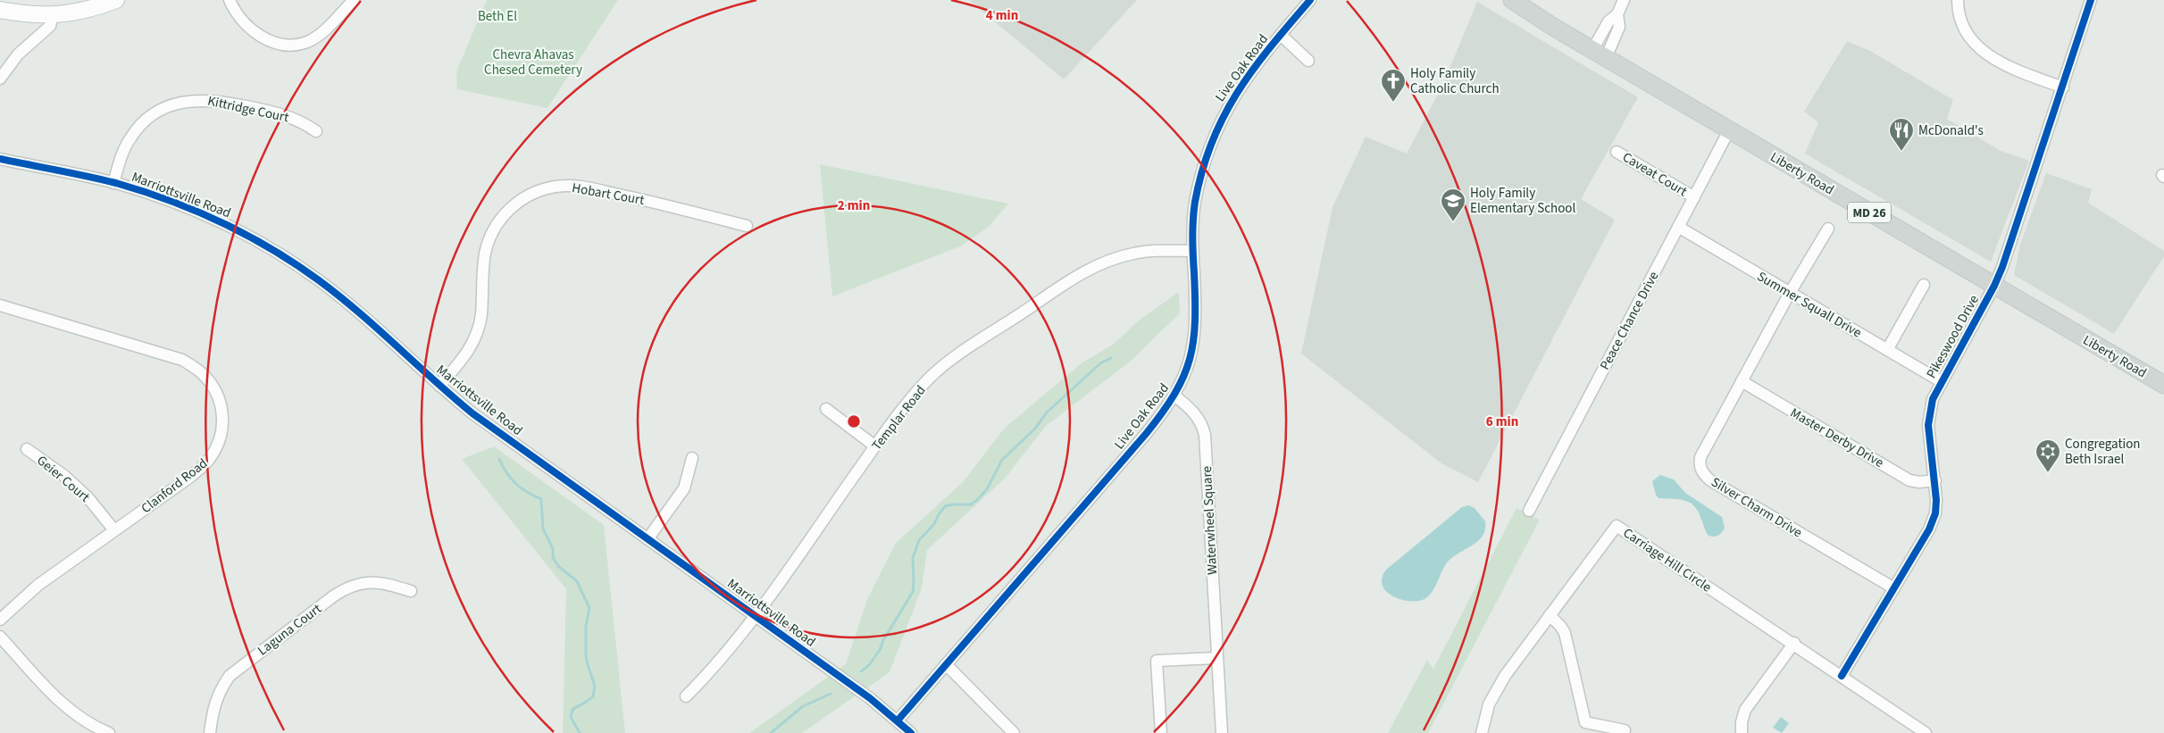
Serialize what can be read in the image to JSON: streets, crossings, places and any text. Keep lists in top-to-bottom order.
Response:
{
  "streets": {
    "main road": ["Liberty Road", "MD 26"],
    "street": [
      "Live Oak Road",
      "Kittridge Court",
      "Caveat Court",
      "Hobart Court",
      "Marriottsville Road",
      "Summer Squall Drive",
      "Peace Chance Drive",
      "Pikeswood Drive",
      "Templar Road",
      "Master Derby Drive",
      "Geier Court",
      "Clanford Road",
      "Silver Charm Drive",
      "Waterwheel Square",
      "Carriage Hill Circle",
      "Laguna Court"
    ]
  },
  "crossings": [
    ["Live Oak Road", "Marriottsville Road"],
    ["Live Oak Road", "Templar Road"],
    ["Live Oak Road", "Waterwheel Square"],
    ["Kittridge Court", "Marriottsville Road"],
    ["Liberty Road", "Peace Chance Drive"],
    ["Liberty Road", "Pikeswood Drive"],
    ["Caveat Court", "Peace Chance Drive"],
    ["Hobart Court", "Marriottsville Road"],
    ["Marriottsville Road", "Templar Road"],
    ["Summer Squall Drive", "Peace Chance Drive"],
    ["Summer Squall Drive", "Pikeswood Drive"],
    ["Summer Squall Drive", "Silver Charm Drive"],
    ["Pikeswood Drive", "Master Derby Drive"],
    ["Pikeswood Drive", "Silver Charm Drive"],
    ["Pikeswood Drive", "Carriage Hill Circle"],
    ["Master Derby Drive", "Silver Charm Drive"],
    ["Geier Court", "Clanford Road"]
  ],
  "parks": ["Beth El", "Chevra Ahavas Chesed Cemetery"],
  "places": {
    "church": ["Holy Family Catholic Church"],
    "restaurant": ["McDonald's"],
    "school or university": ["Holy Family Elementary School"],
    "synagogue": ["Congregation Beth Israel"]
  },
  "rings": ["4 min", "2 min", "6 min"]
}
